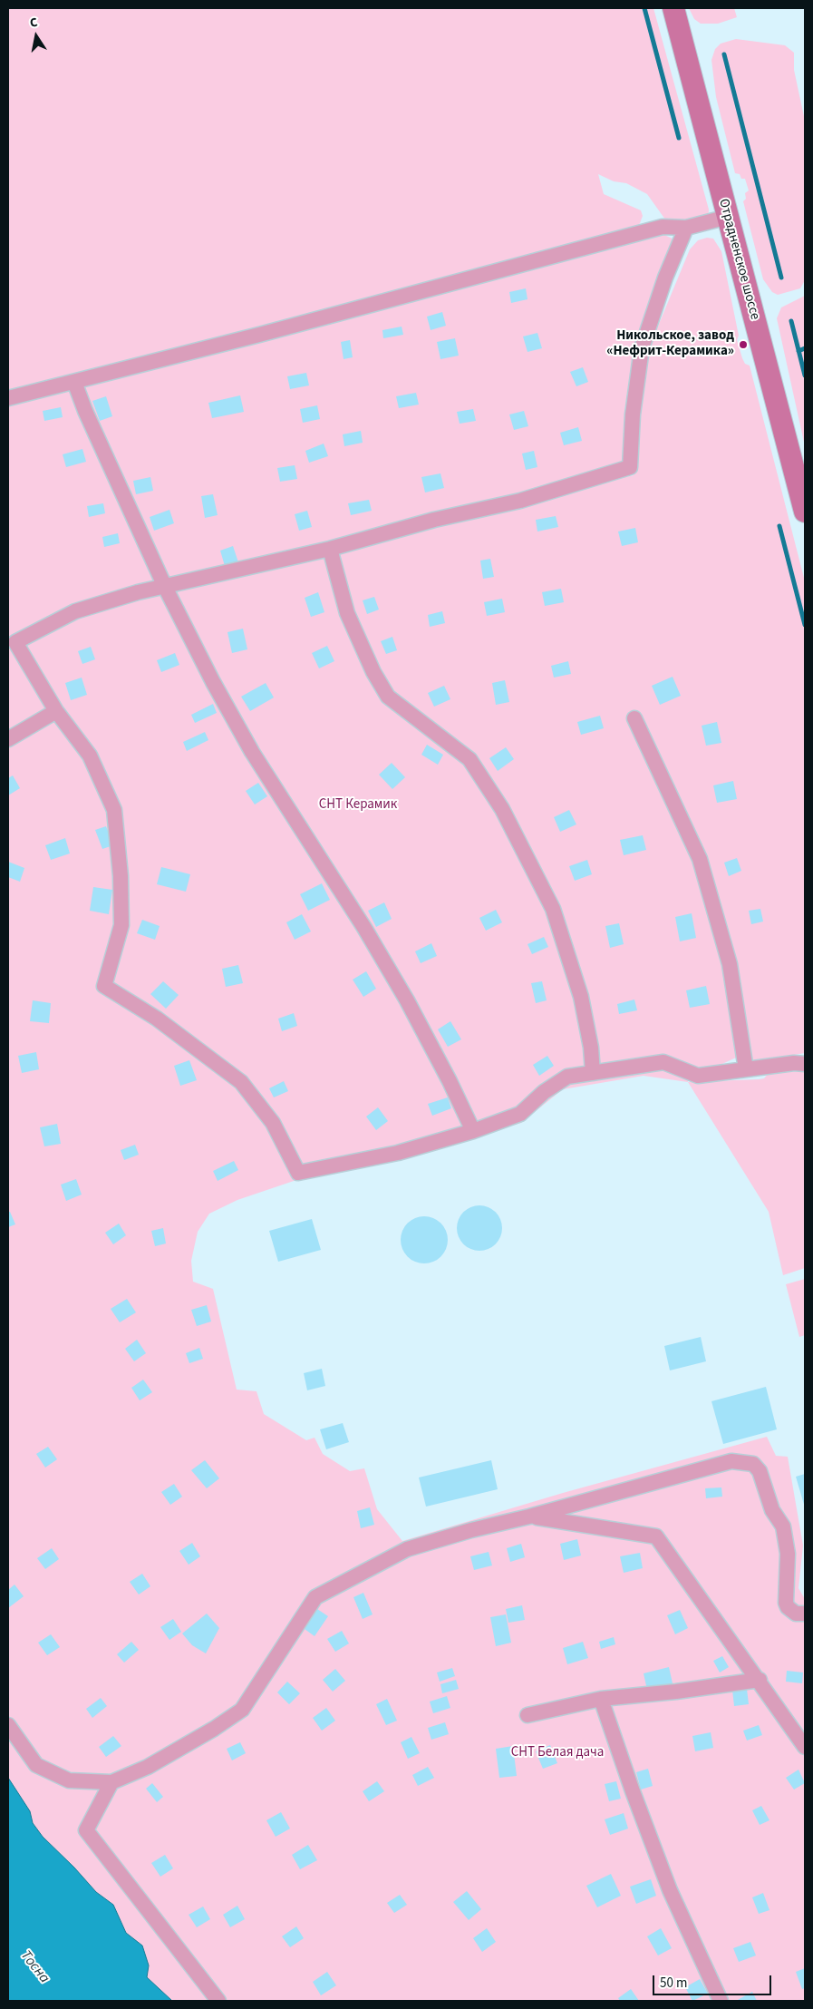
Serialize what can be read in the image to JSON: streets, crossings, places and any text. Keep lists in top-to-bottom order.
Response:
{
  "streets": {
    "main road": ["Отрадненское шоссе"]
  },
  "water": ["Тосна"],
  "parks": ["СНТ Керамик", "СНТ Белая дача"],
  "places": ["Никольское, завод «Нефрит-Керамика»"],
  "scale_bar": "50 m",
  "north": "top"
}
